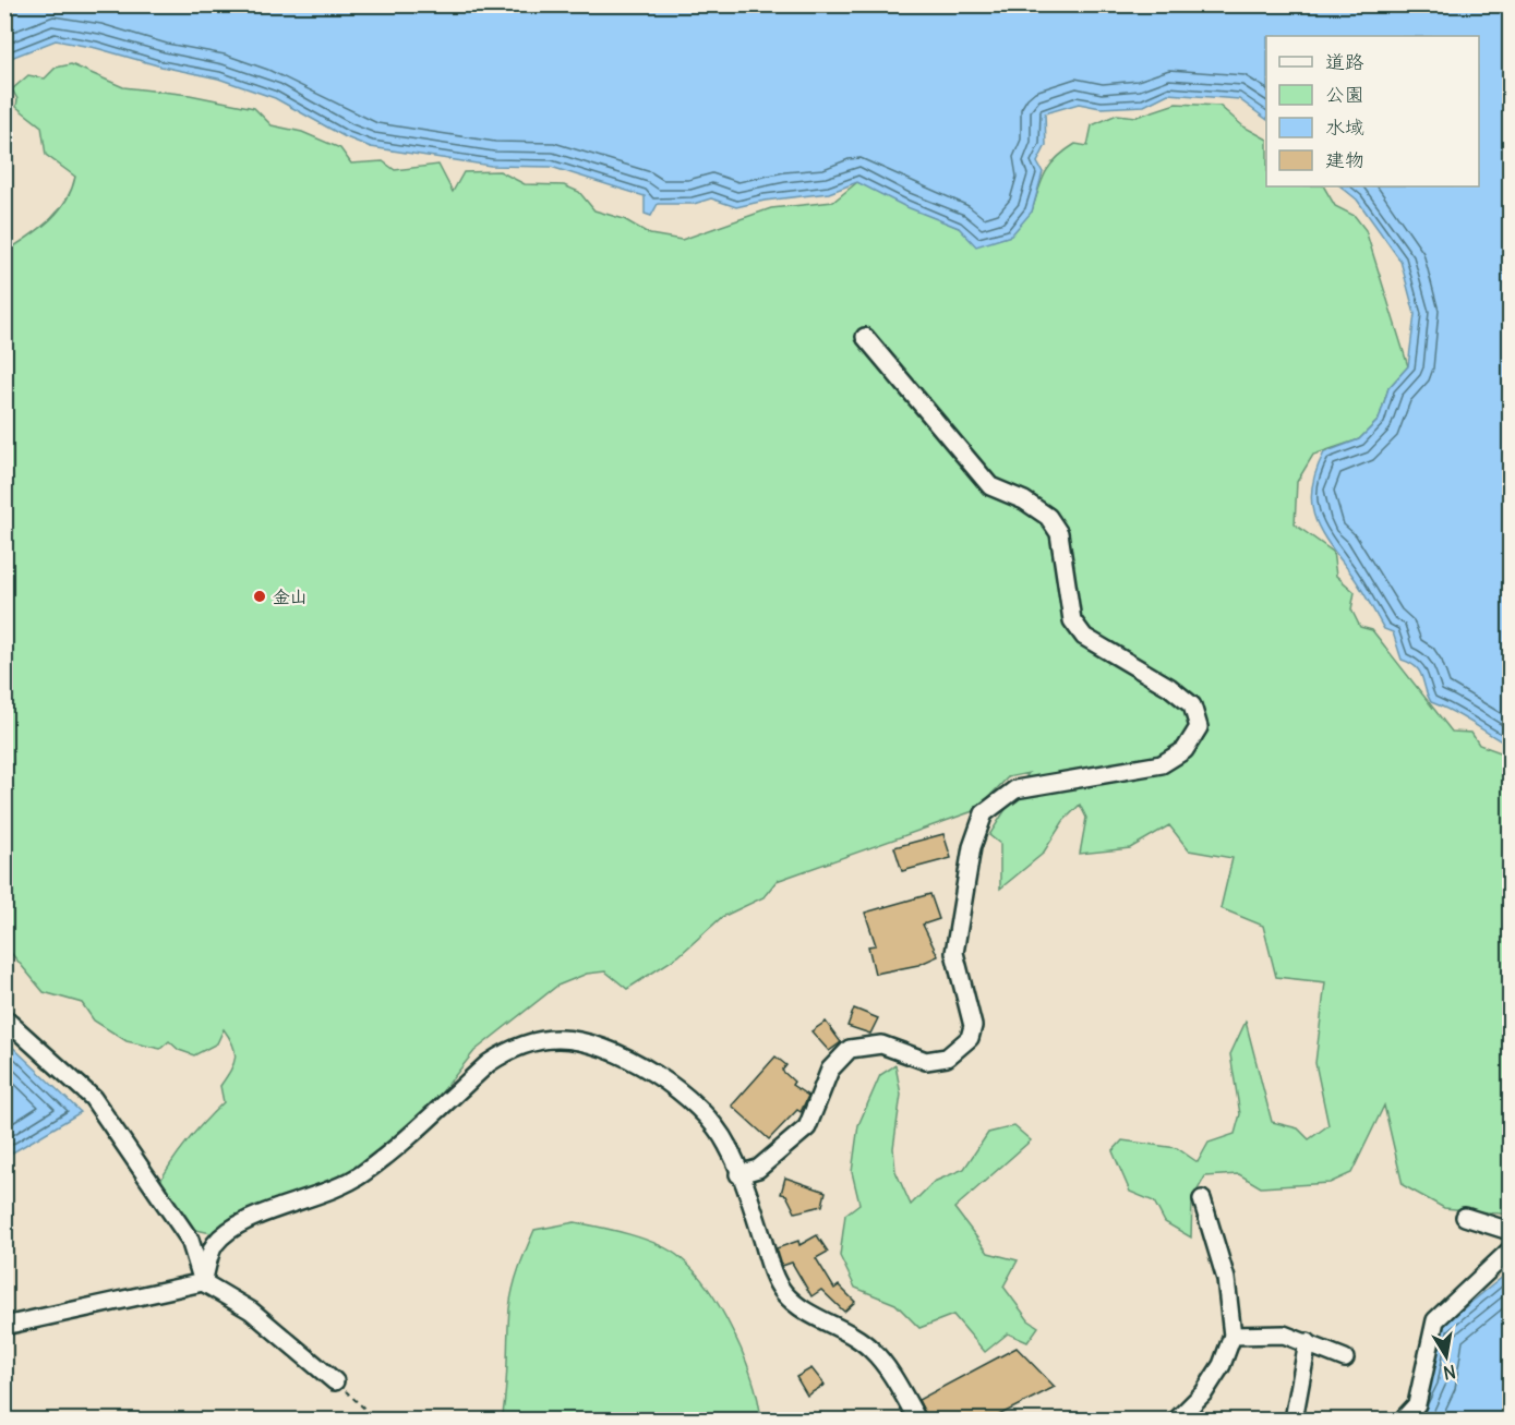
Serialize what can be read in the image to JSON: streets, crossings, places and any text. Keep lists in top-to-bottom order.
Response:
{
  "places": ["金山"],
  "legend": [
    "道路",
    "公園",
    "水域",
    "建物"
  ],
  "north": "bottom"
}
